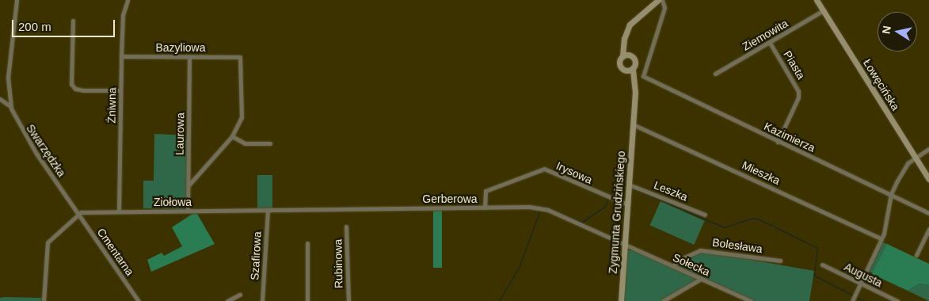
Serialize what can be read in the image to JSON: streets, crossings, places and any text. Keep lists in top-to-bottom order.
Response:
{
  "streets": {
    "street": [
      "Ziemowita",
      "Bazyliowa",
      "Piasta",
      "Łowęcińska",
      "Żniwna",
      "Laurowa",
      "Kazimierza",
      "Swarzędzka",
      "Irysowa",
      "Mieszka",
      "Leszka",
      "Gerberowa",
      "Ziołowa",
      "Zygmunta Grudzińskiego",
      "Bolesława",
      "Cmentarna",
      "Szafirowa",
      "Rubinowa",
      "Sołecka",
      "Augusta"
    ]
  },
  "crossings": [
    ["Ziemowita", "Piasta"],
    ["Ziemowita", "Łowęcińska"],
    ["Bazyliowa", "Żniwna"],
    ["Bazyliowa", "Laurowa"],
    ["Piasta", "Kazimierza"],
    ["Żniwna", "Ziołowa"],
    ["Laurowa", "Ziołowa"],
    ["Swarzędzka", "Ziołowa"],
    ["Swarzędzka", "Cmentarna"],
    ["Irysowa", "Gerberowa"],
    ["Irysowa", "Zygmunta Grudzińskiego"],
    ["Mieszka", "Zygmunta Grudzińskiego"],
    ["Leszka", "Zygmunta Grudzińskiego"],
    ["Gerberowa", "Ziołowa"],
    ["Gerberowa", "Zygmunta Grudzińskiego"],
    ["Gerberowa", "Szafirowa"],
    ["Gerberowa", "Sołecka"],
    ["Ziołowa", "Cmentarna"],
    ["Ziołowa", "Szafirowa"],
    ["Zygmunta Grudzińskiego", "Sołecka"],
    ["Bolesława", "Sołecka"]
  ],
  "scale_bar": "200 m",
  "north": "left"
}
